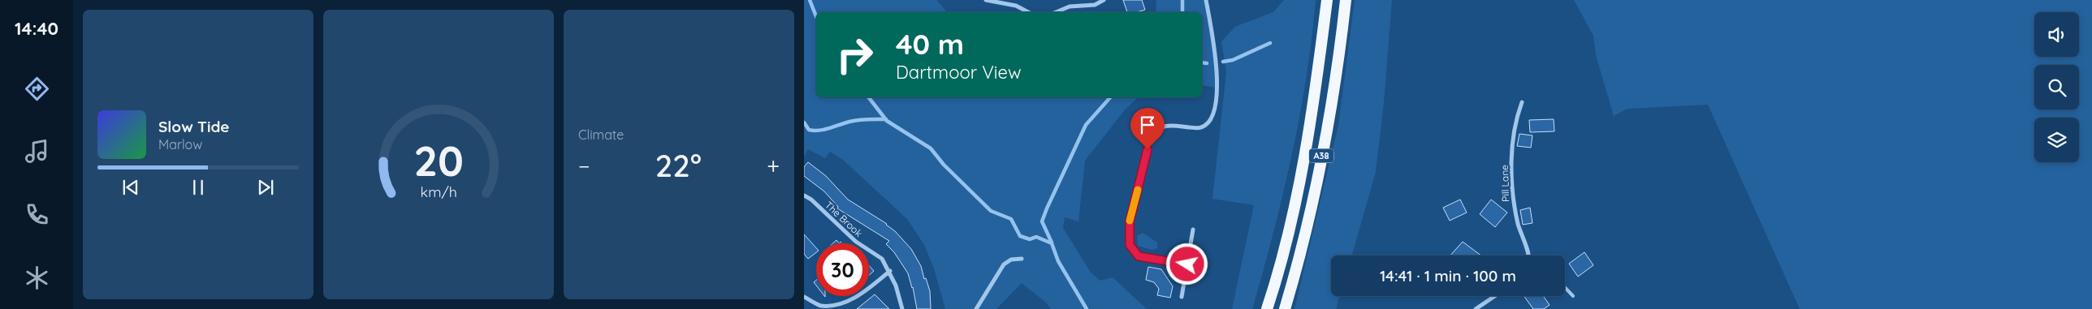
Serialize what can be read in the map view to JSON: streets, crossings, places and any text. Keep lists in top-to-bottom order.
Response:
{
  "streets": {
    "highway": ["A38"],
    "street": ["Pill Lane", "The Brook"]
  },
  "page": {
    "tabs": "14:40",
    "tile": "Climate",
    "turn": ["40 m", "Dartmoor View"],
    "song": ["Slow Tide", "Marlow"],
    "heat": ["−", "22°", "+"],
    "limit": "30",
    "trip": "14:41 · 1 min · 100 m",
    "gauge": ["20", "km/h"]
  }
}
